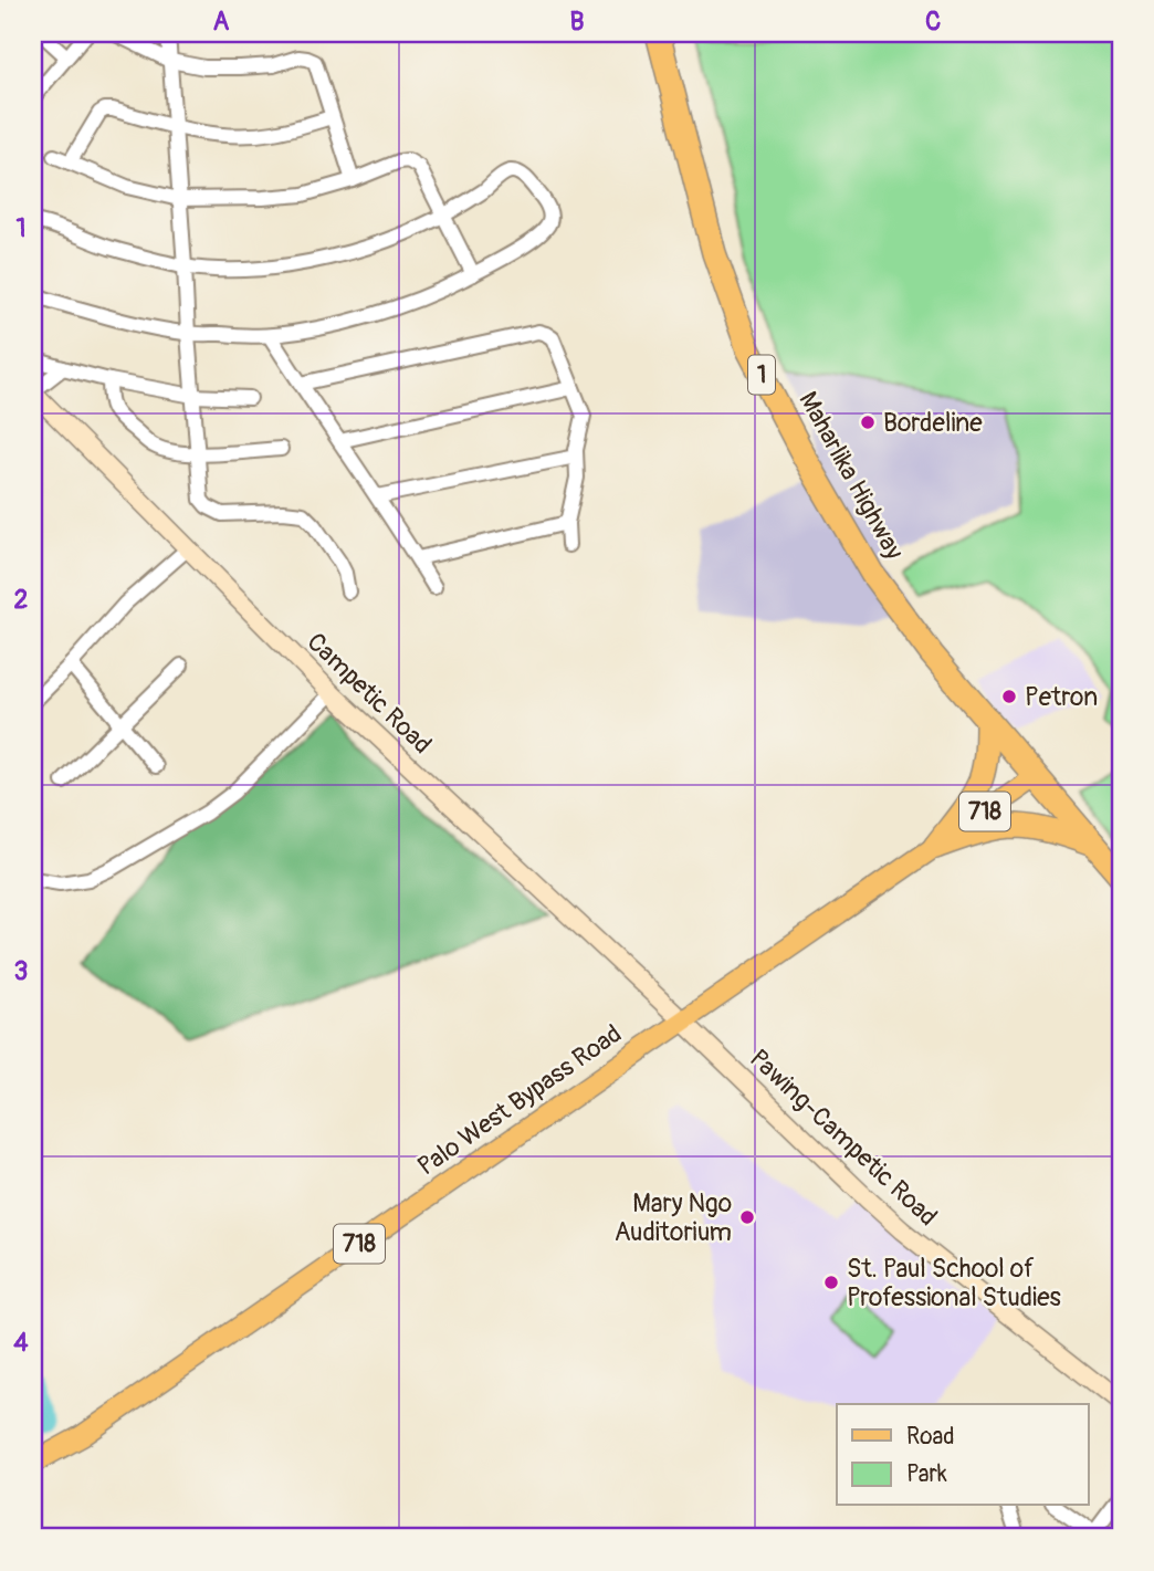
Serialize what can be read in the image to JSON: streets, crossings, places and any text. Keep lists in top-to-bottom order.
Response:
{
  "streets": {
    "highway": ["1", "Maharlika Highway"],
    "main road": ["718", "Palo West Bypass Road"],
    "street": ["Campetic Road", "Pawing-Campetic Road"]
  },
  "crossings": [
    ["Maharlika Highway", "Palo West Bypass Road"],
    ["Campetic Road", "Palo West Bypass Road"],
    ["Campetic Road", "Pawing-Campetic Road"],
    ["Palo West Bypass Road", "Pawing-Campetic Road"]
  ],
  "places": [
    "Bordeline",
    "Petron",
    "Mary Ngo Auditorium",
    "St. Paul School of Professional Studies"
  ],
  "legend": ["Road", "Park"],
  "grid": {
    "columns": ["A", "B", "C"],
    "rows": [
      "1",
      "2",
      "3",
      "4"
    ]
  }
}
